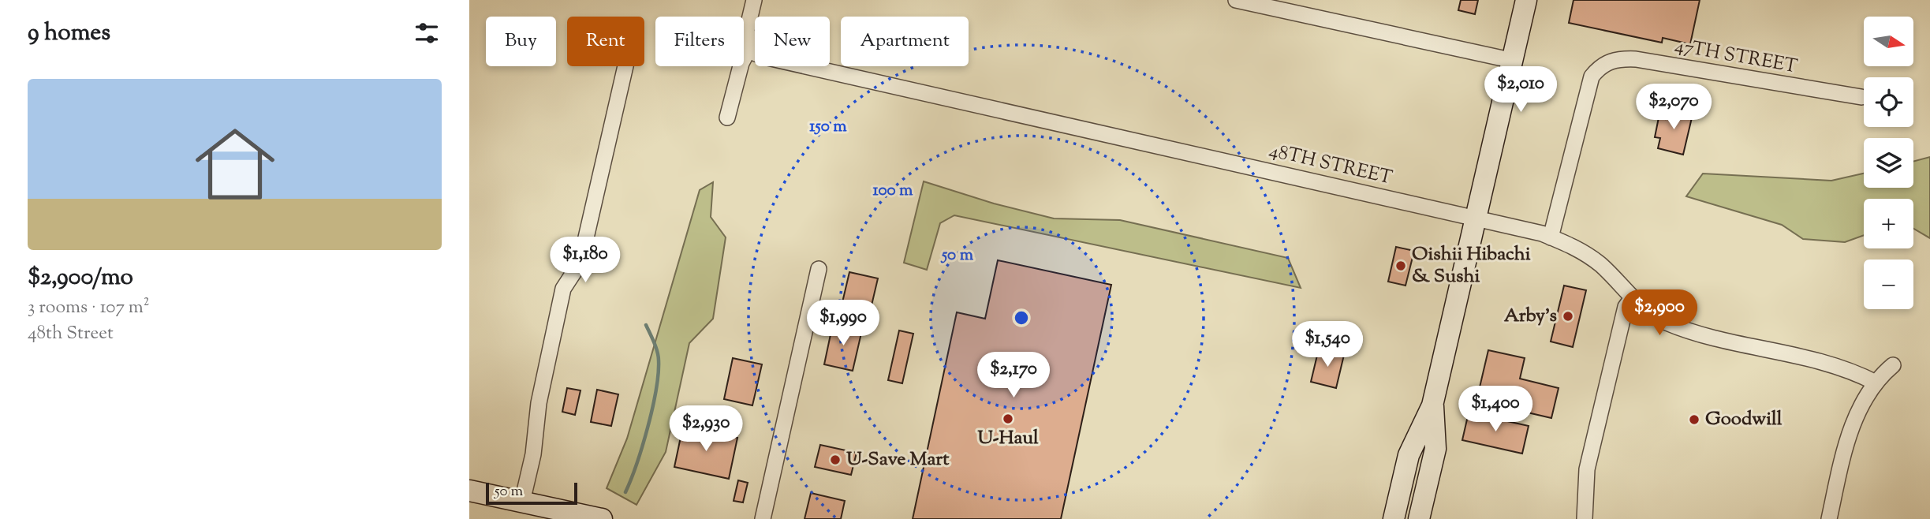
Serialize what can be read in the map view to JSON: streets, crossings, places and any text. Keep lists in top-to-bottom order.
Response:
{
  "streets": {
    "street": ["47TH STREET", "48TH STREET"]
  },
  "crossings": [
    ["47TH STREET", "48TH STREET"]
  ],
  "places": [
    "Oishii Hibachi & Sushi",
    "Arby's",
    "U-Haul",
    "Goodwill",
    "U-Save Mart"
  ],
  "scale_bar": "50 m",
  "north": "right",
  "page": {
    "heading": "9 homes",
    "map_buttons": ["+", "−"],
    "chip": [
      "Buy",
      "Rent",
      "Filters",
      "New",
      "Apartment"
    ],
    "list": [
      {
        "name": "$2,900/mo",
        "note": "3 rooms · 107 m² · 48th Street"
      }
    ],
    "price": [
      "$2,010",
      "$2,070",
      "$1,180",
      "$2,900",
      "$1,990",
      "$1,540",
      "$2,170",
      "$1,400",
      "$2,930"
    ],
    "scale": "50 m"
  },
  "rings": ["150 m", "100 m", "50 m"]
}
